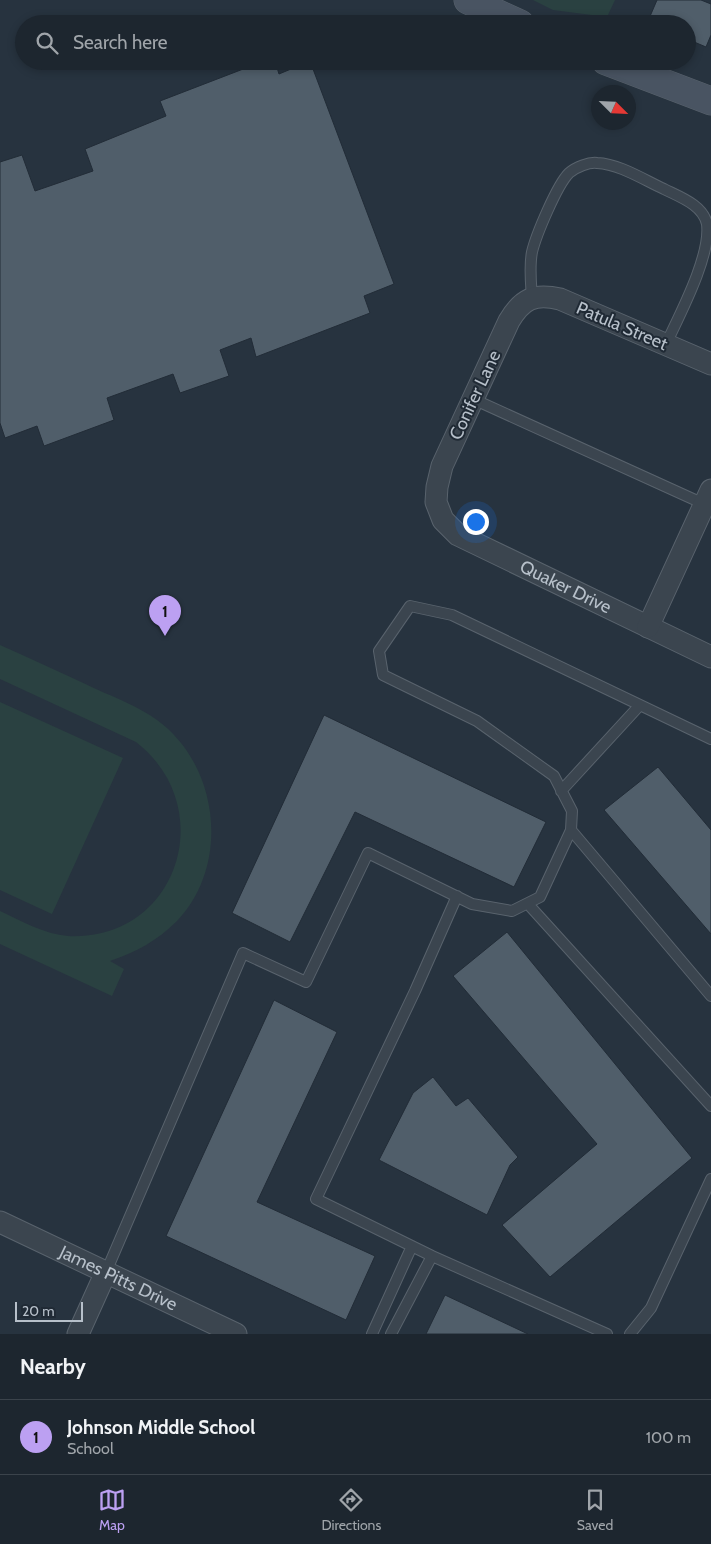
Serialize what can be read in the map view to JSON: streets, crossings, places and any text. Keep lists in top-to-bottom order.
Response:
{
  "streets": {
    "street": [
      "Patula Street",
      "Conifer Lane",
      "Quaker Drive",
      "James Pitts Drive"
    ]
  },
  "crossings": [
    ["Patula Street", "Conifer Lane"],
    ["Conifer Lane", "Quaker Drive"]
  ],
  "scale_bar": "20 m",
  "north": "bottom right",
  "page": {
    "search": "Search here",
    "pins": "1",
    "scale": "20 m",
    "heading": "Nearby",
    "list": [
      {
        "mark": "1",
        "name": "Johnson Middle School",
        "note": "School",
        "value": "100 m"
      }
    ],
    "nav": ["Map", "Directions", "Saved"]
  }
}
